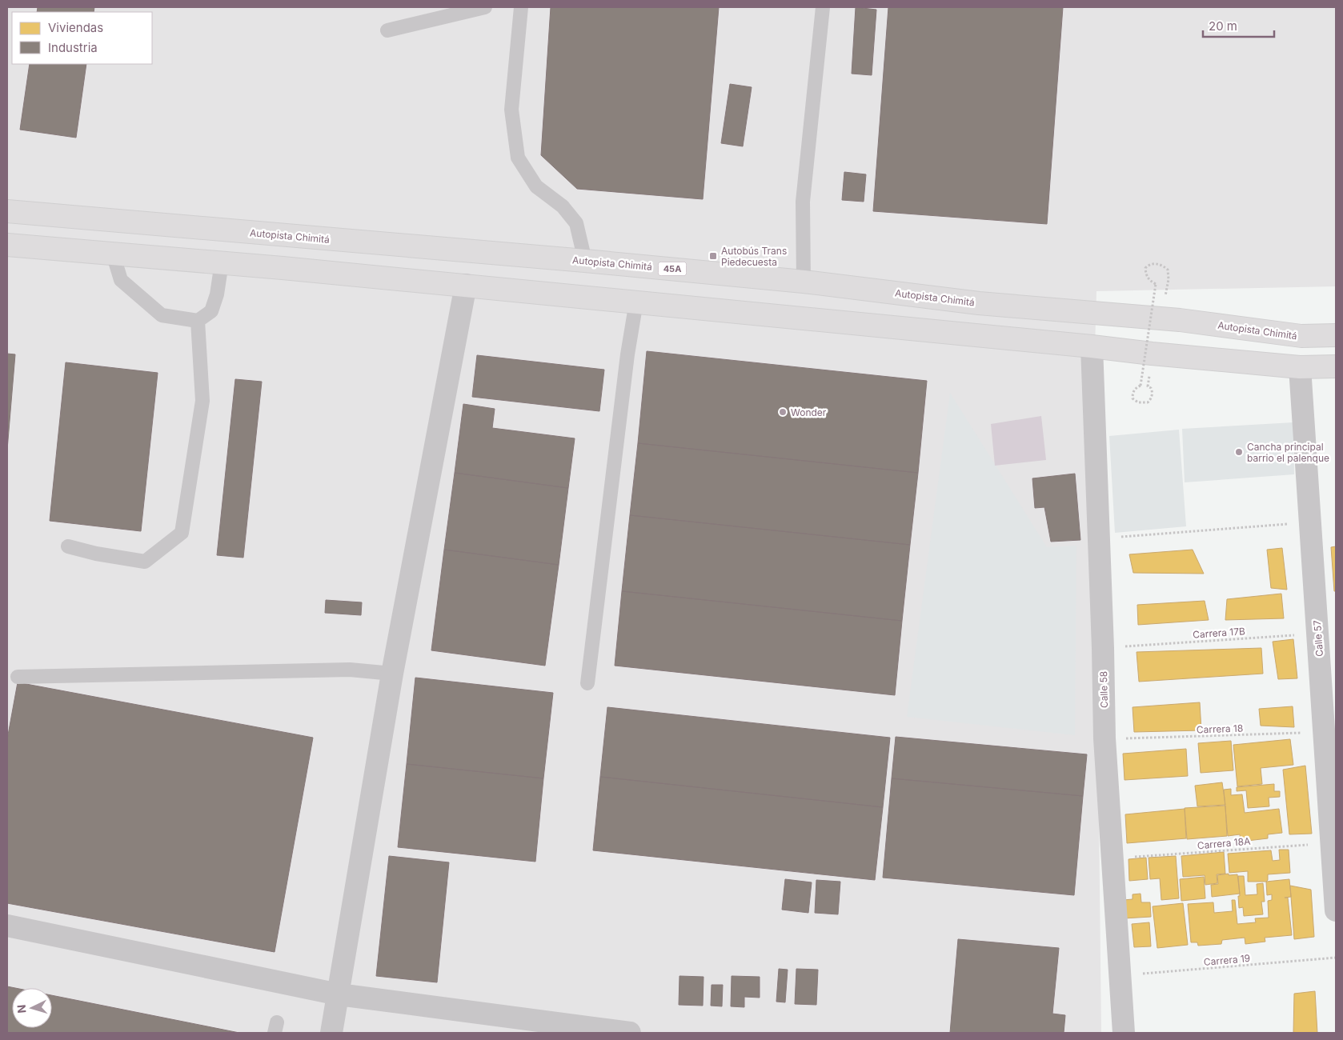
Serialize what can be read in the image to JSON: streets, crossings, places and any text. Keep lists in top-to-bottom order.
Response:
{
  "streets": {
    "highway": ["Autopista Chimitá", "45A"],
    "street": ["Calle 57", "Calle 58"],
    "path": [
      "Carrera 17B",
      "Carrera 18",
      "Carrera 18A",
      "Carrera 19"
    ]
  },
  "crossings": [
    ["Carrera 17B", "Calle 57"],
    ["Carrera 17B", "Calle 58"],
    ["Calle 57", "Carrera 18"],
    ["Calle 57", "Carrera 18A"],
    ["Calle 58", "Carrera 18"],
    ["Calle 58", "Carrera 18A"],
    ["Calle 58", "Carrera 19"]
  ],
  "places": {
    "transit": ["Autobús Trans Piedecuesta"],
    "other": ["Wonder", "Cancha principal barrio el palenque"]
  },
  "legend": ["Viviendas", "Industria"],
  "scale_bar": "20 m",
  "north": "left"
}
